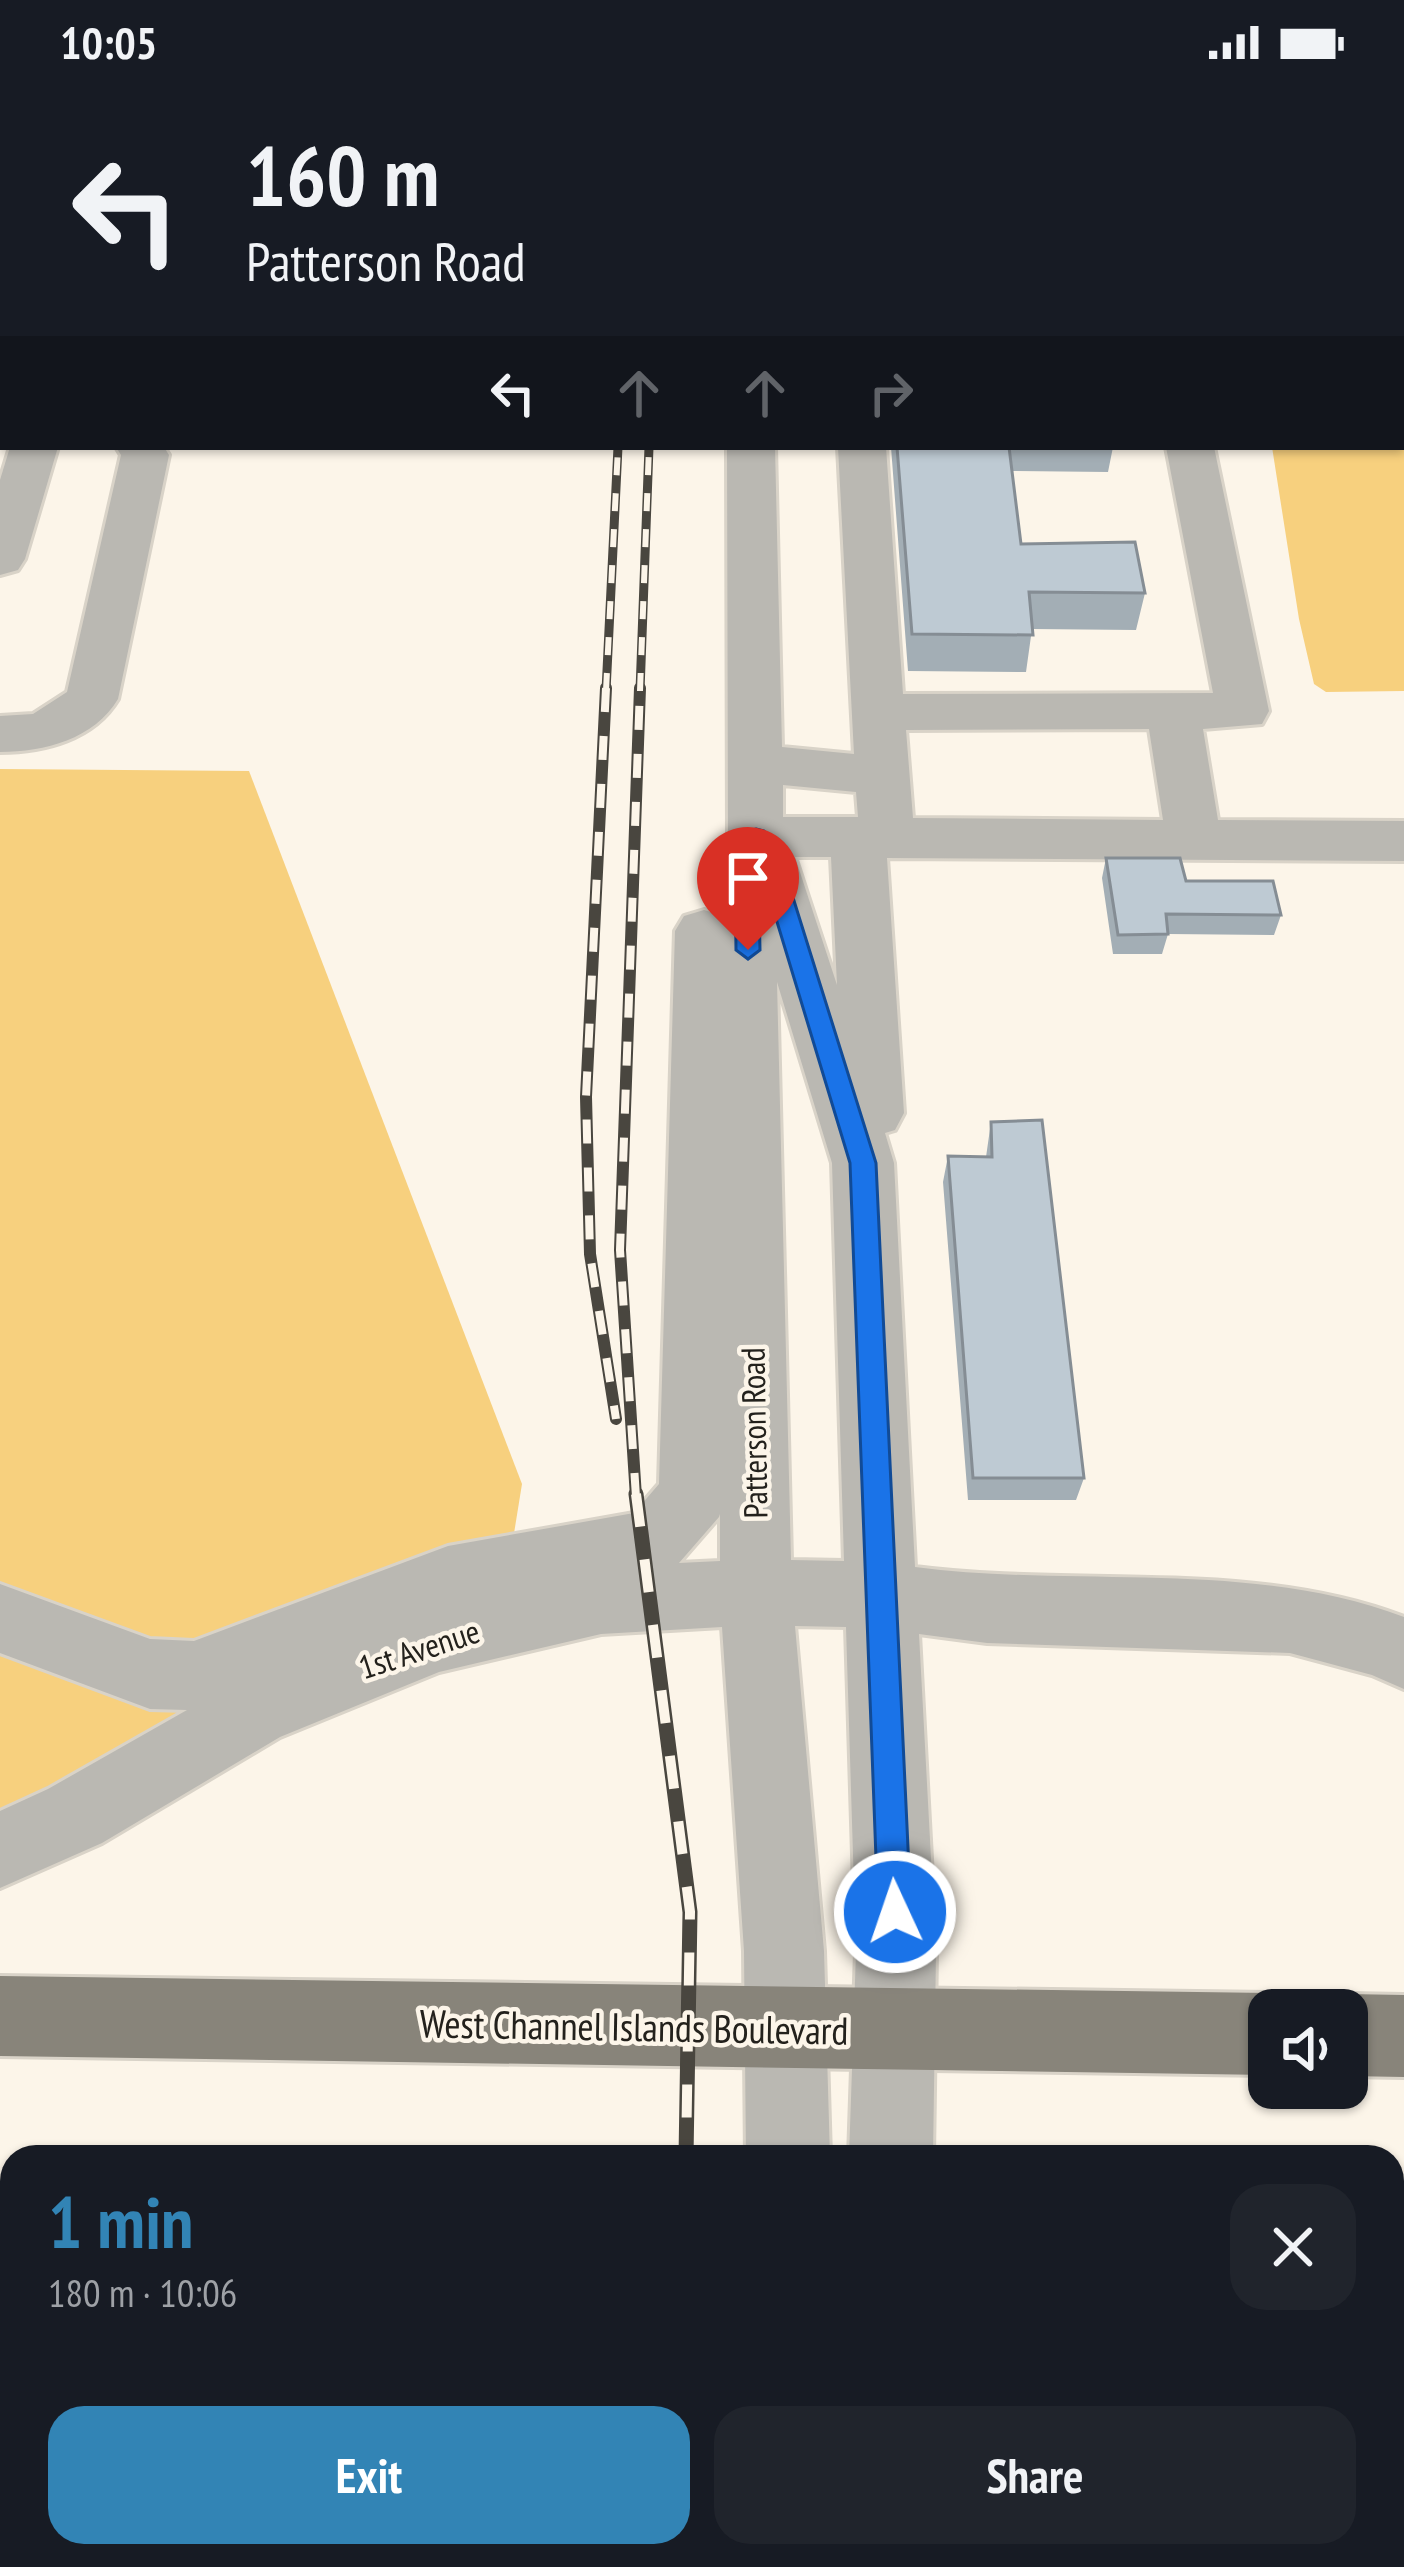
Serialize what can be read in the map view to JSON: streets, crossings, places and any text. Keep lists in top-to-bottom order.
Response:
{
  "streets": {
    "main road": ["West Channel Islands Boulevard"],
    "street": ["Patterson Road", "1st Avenue"]
  },
  "crossings": [
    ["Patterson Road", "1st Avenue"],
    ["Patterson Road", "West Channel Islands Boulevard"]
  ],
  "page": {
    "status": "10:05",
    "turn": ["160 m", "Patterson Road"],
    "heading": ["1 min", "180 m · 10:06"],
    "buttons": ["Exit", "Share"]
  }
}
